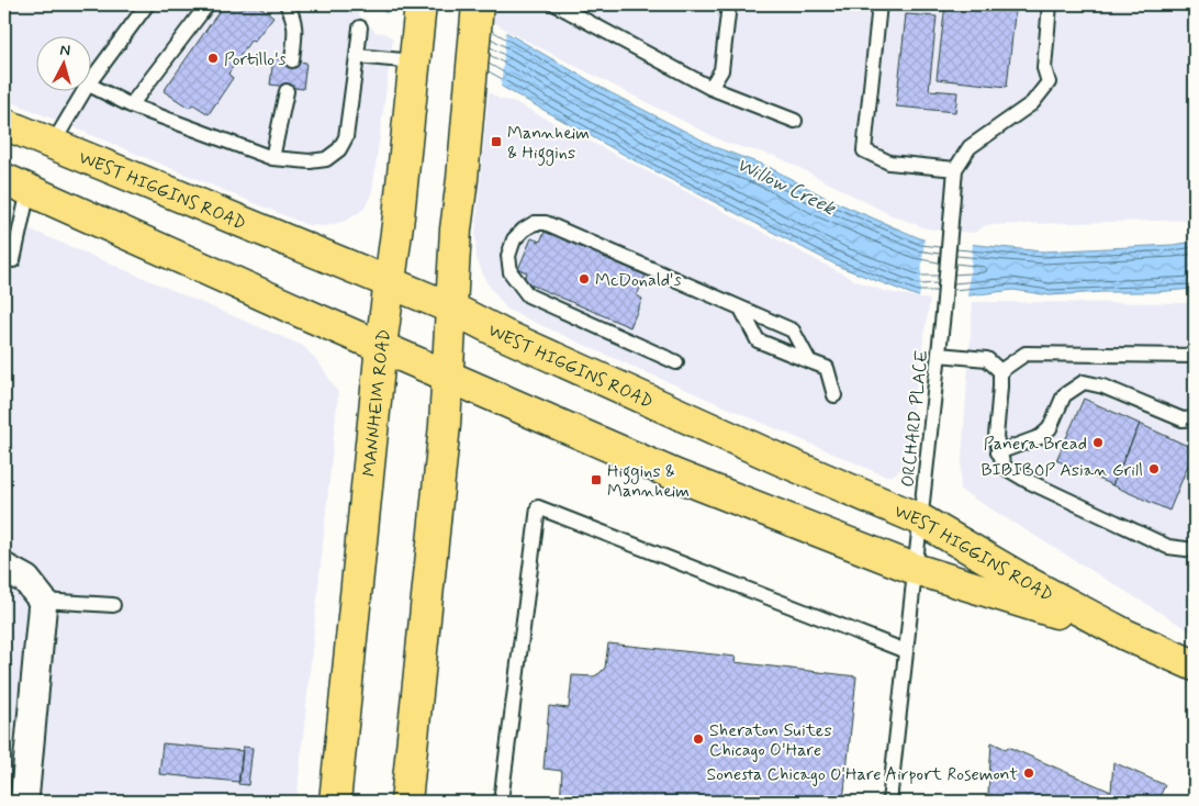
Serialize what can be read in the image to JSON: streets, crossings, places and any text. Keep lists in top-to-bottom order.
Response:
{
  "streets": {
    "main road": ["WEST HIGGINS ROAD", "MANNHEIM ROAD"],
    "lane": ["ORCHARD PLACE"]
  },
  "crossings": [
    ["WEST HIGGINS ROAD", "MANNHEIM ROAD"],
    ["WEST HIGGINS ROAD", "ORCHARD PLACE"]
  ],
  "water": ["Willow Creek"],
  "places": {
    "other": [
      "Portillo's",
      "McDonald's",
      "Panera Bread",
      "BIBIBOP Asian Grill",
      "Sheraton Suites Chicago O'Hare",
      "Sonesta Chicago O'Hare Airport Rosemont"
    ],
    "transit": ["Mannheim & Higgins", "Higgins & Mannheim"]
  },
  "north": "top"
}
